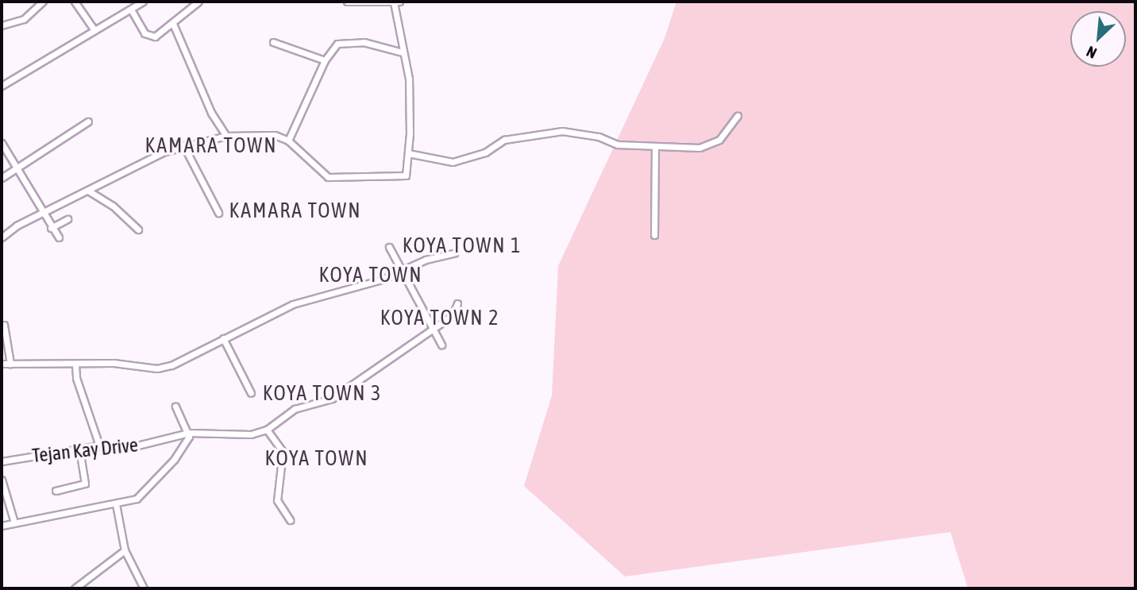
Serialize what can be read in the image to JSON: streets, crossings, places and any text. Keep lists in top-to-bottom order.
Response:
{
  "streets": {
    "street": ["Tejan Kay Drive"]
  },
  "districts": [
    "KAMARA TOWN",
    "KAMARA TOWN",
    "KOYA TOWN 1",
    "KOYA TOWN",
    "KOYA TOWN 2",
    "KOYA TOWN 3",
    "KOYA TOWN"
  ],
  "north": "bottom left"
}
